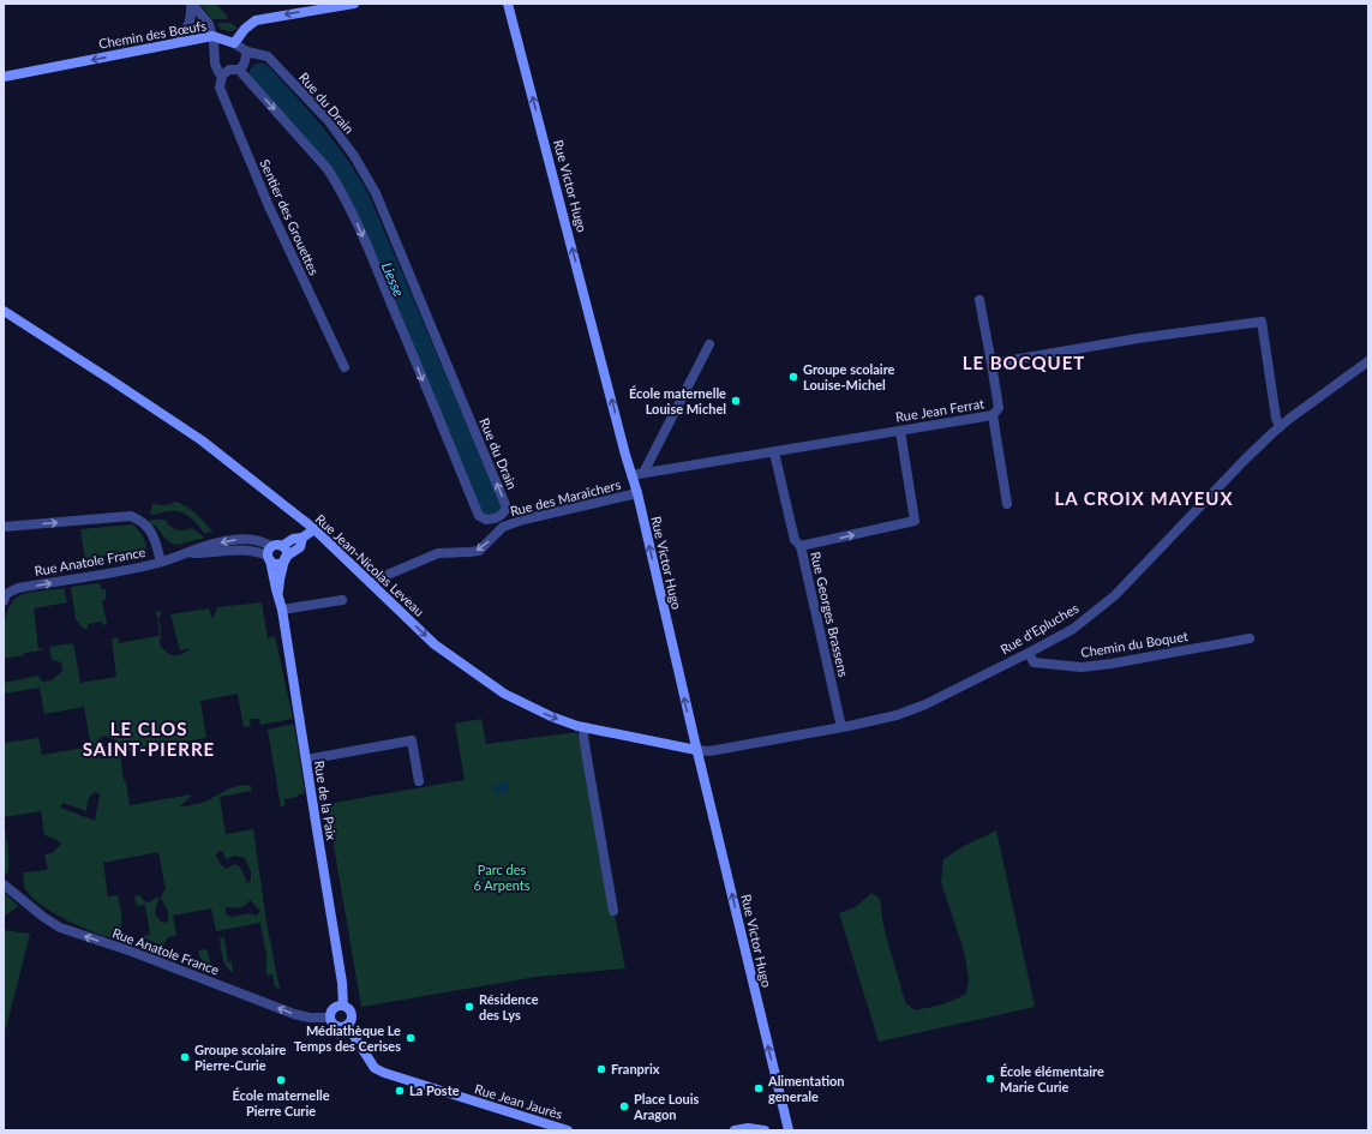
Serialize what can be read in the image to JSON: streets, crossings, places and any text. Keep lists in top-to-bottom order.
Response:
{
  "streets": {
    "street": [
      "Chemin des Bœufs",
      "Rue du Drain",
      "Rue Victor Hugo",
      "Sentier des Grouettes",
      "Rue Jean Ferrat",
      "Rue des Maraîchers",
      "Rue Anatole France",
      "Rue Jean-Nicolas Leveau",
      "Rue Georges Brassens",
      "Rue d'Epluches",
      "Chemin du Boquet",
      "Rue de la Paix",
      "Rue Jean Jaurès"
    ]
  },
  "crossings": [
    ["Chemin des Bœufs", "Sentier des Grouettes"],
    ["Rue Victor Hugo", "Rue Jean Ferrat"],
    ["Rue Victor Hugo", "Rue des Maraîchers"],
    ["Rue Victor Hugo", "Rue Jean-Nicolas Leveau"],
    ["Rue Victor Hugo", "Rue d'Epluches"],
    ["Rue Jean Ferrat", "Rue Georges Brassens"],
    ["Rue des Maraîchers", "Rue Jean-Nicolas Leveau"],
    ["Rue Anatole France", "Rue de la Paix"],
    ["Rue Anatole France", "Rue Jean Jaurès"],
    ["Rue Jean-Nicolas Leveau", "Rue d'Epluches"],
    ["Rue Georges Brassens", "Rue d'Epluches"],
    ["Rue d'Epluches", "Chemin du Boquet"],
    ["Rue de la Paix", "Rue Jean Jaurès"]
  ],
  "one_way": ["Chemin des Bœufs", "Rue Victor Hugo", "Rue des Maraîchers"],
  "districts": ["LE BOCQUET", "LA CROIX MAYEUX", "LE CLOS SAINT-PIERRE"],
  "water": ["Liesse"],
  "parks": ["Parc des 6 Arpents"],
  "places": [
    "Groupe scolaire Louise-Michel",
    "École maternelle Louise Michel",
    "Résidence des Lys",
    "Médiathèque Le Temps des Cerises",
    "Groupe scolaire Pierre-Curie",
    "Franprix",
    "École élémentaire Marie Curie",
    "École maternelle Pierre Curie",
    "Alimentation generale",
    "La Poste",
    "Place Louis Aragon"
  ]
}
